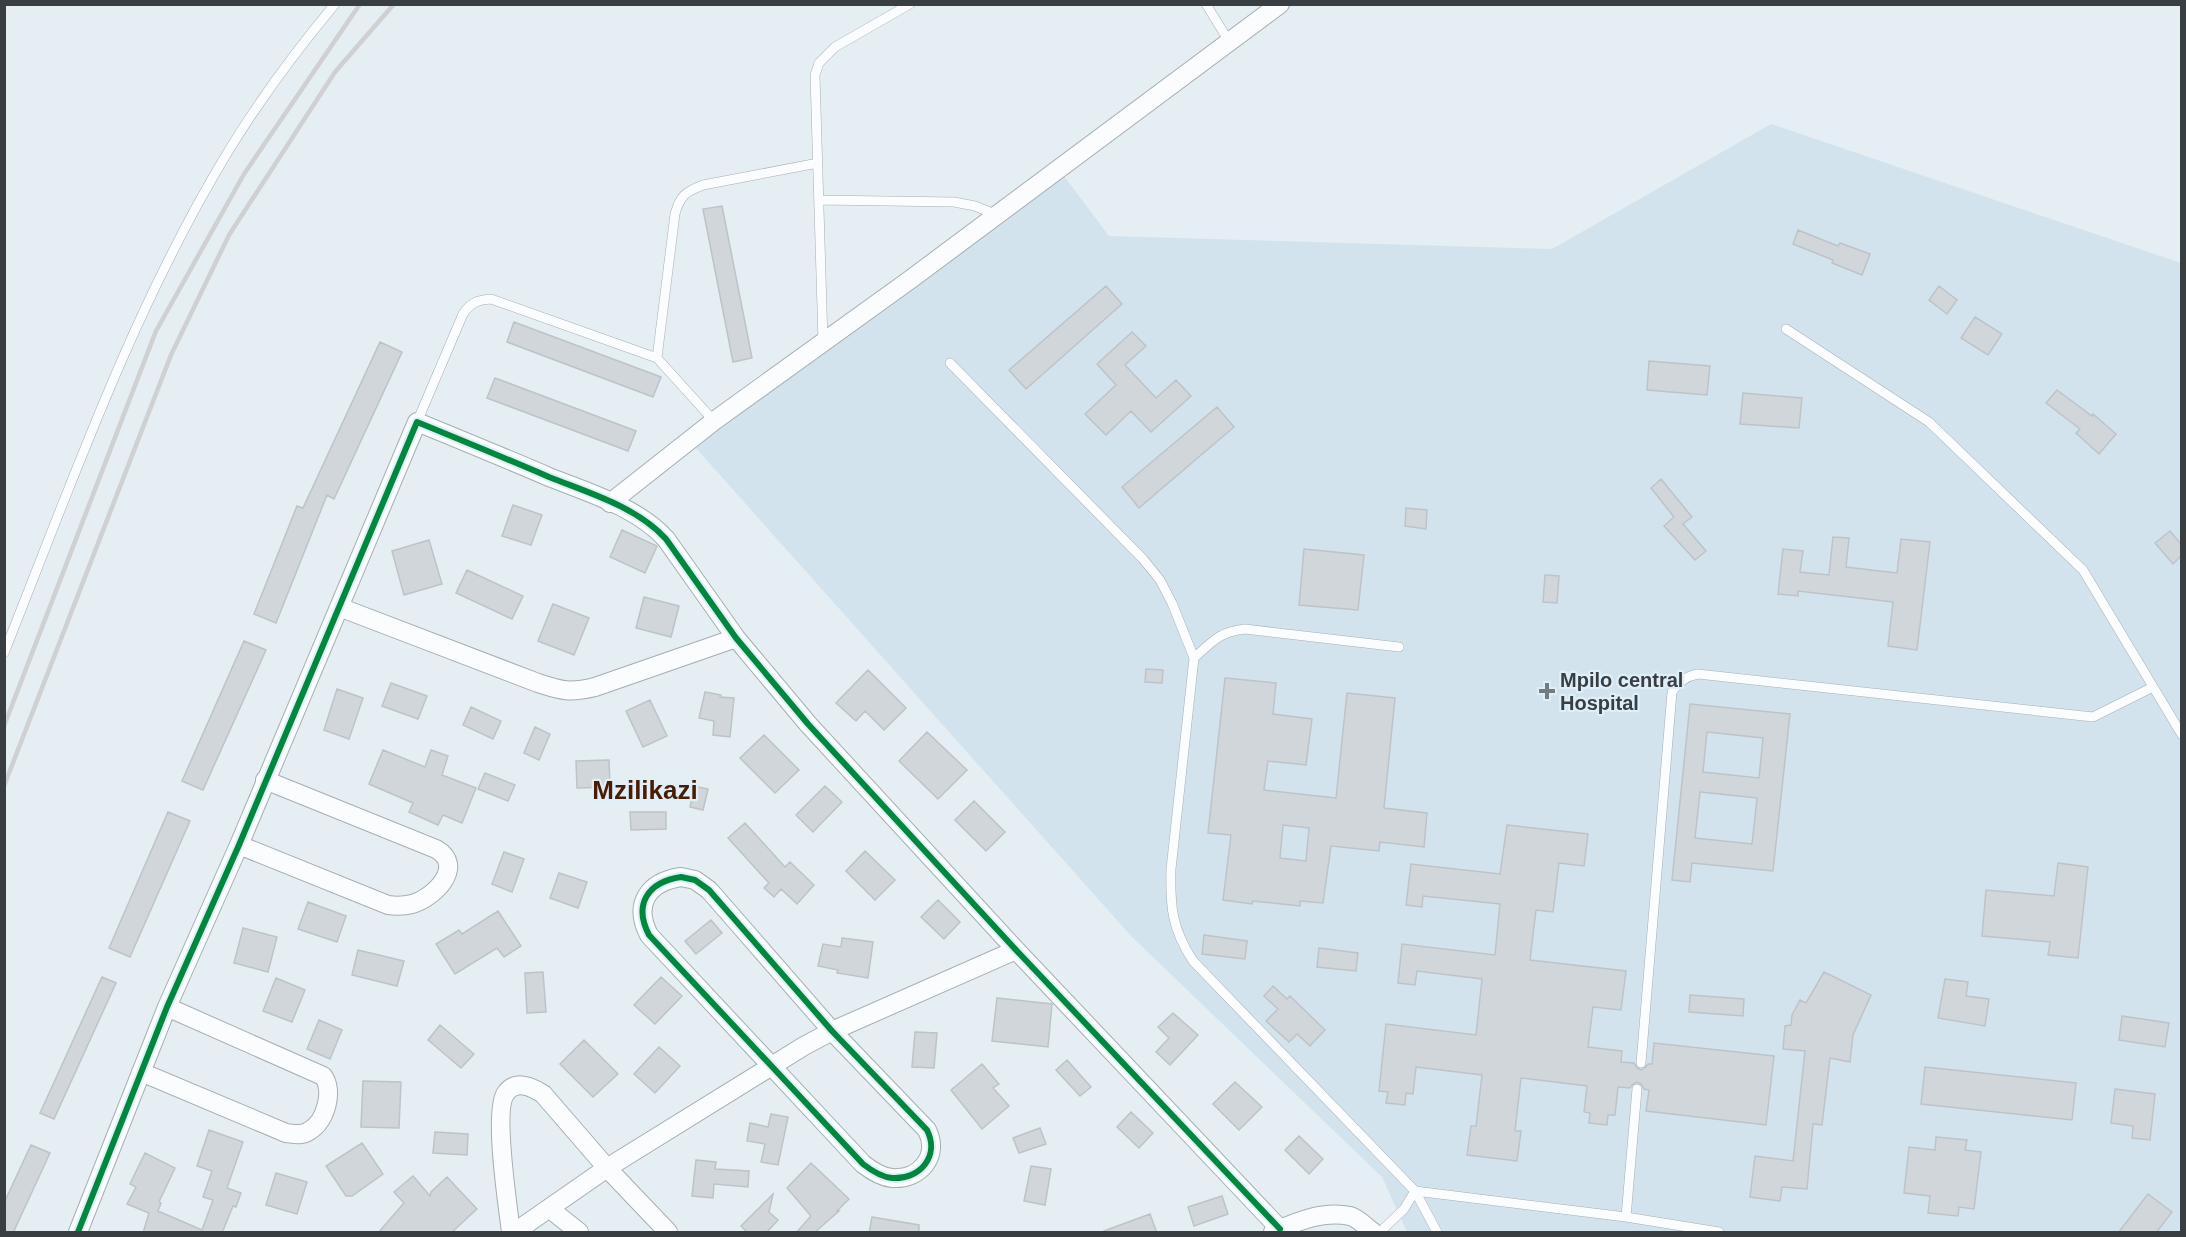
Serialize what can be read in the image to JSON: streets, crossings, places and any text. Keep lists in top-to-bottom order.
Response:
{
  "districts": ["Mzilikazi"],
  "places": {
    "health": ["Mpilo central Hospital"]
  }
}
